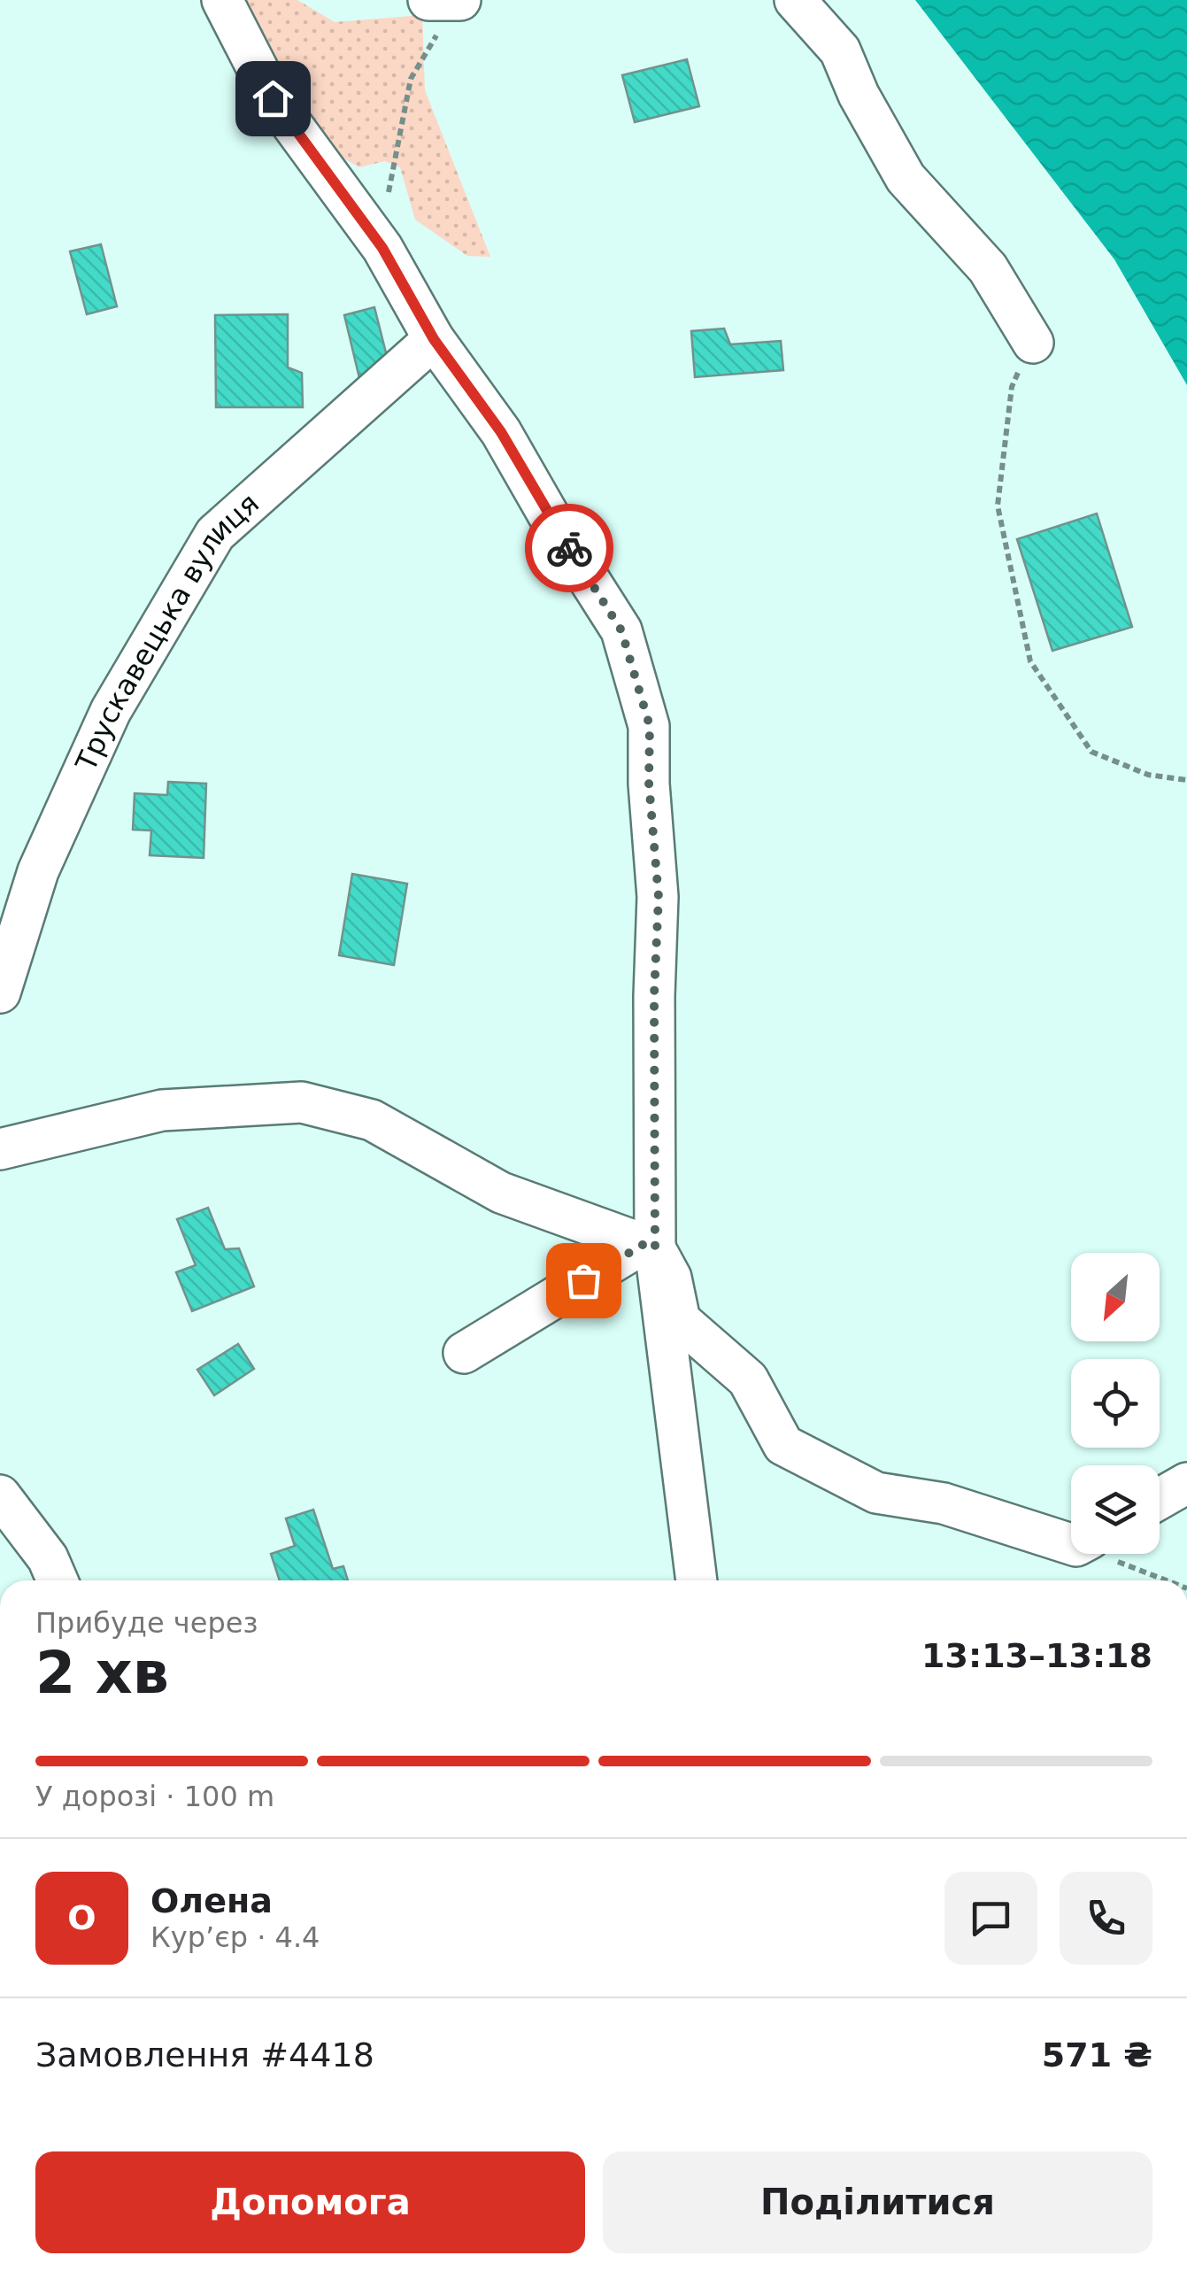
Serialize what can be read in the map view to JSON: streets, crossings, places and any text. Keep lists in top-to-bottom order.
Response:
{
  "streets": {
    "street": ["Трускавецька вулиця"]
  },
  "north": "bottom left",
  "page": {
    "heading": ["2 хв", "Прибуде через", "13:13–13:18"],
    "panel": [
      "Олена",
      "Кур’єр · 4.4",
      "Замовлення #4418",
      "571 ₴"
    ],
    "bar": "У дорозі · 100 m",
    "round": "О",
    "buttons": ["Допомога", "Поділитися"]
  }
}
